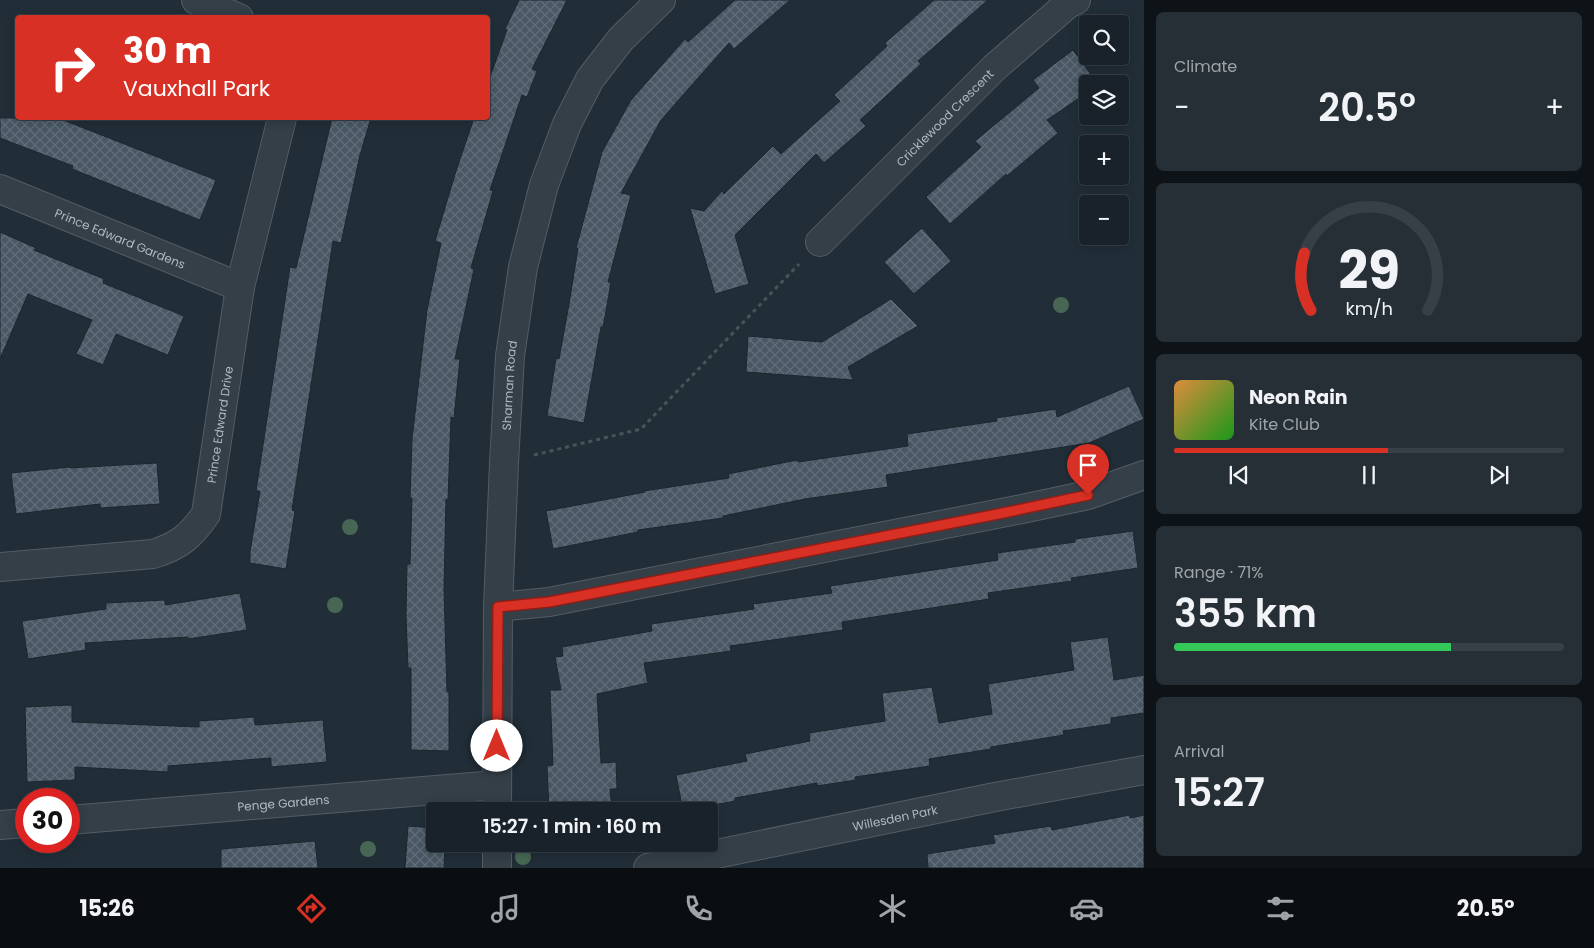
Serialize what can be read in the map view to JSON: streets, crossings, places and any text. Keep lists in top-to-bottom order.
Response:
{
  "streets": {
    "street": [
      "Cricklewood Crescent",
      "Prince Edward Gardens",
      "Sharman Road",
      "Prince Edward Drive",
      "Penge Gardens",
      "Willesden Park"
    ]
  },
  "crossings": [
    ["Prince Edward Gardens", "Prince Edward Drive"],
    ["Sharman Road", "Penge Gardens"]
  ],
  "page": {
    "tile": [
      "Climate",
      ["Range · 71%", "355 km"],
      ["Arrival", "15:27"]
    ],
    "map_buttons": ["+", "−"],
    "turn": ["30 m", "Vauxhall Park"],
    "heat": ["−", "20.5°", "+"],
    "song": ["Neon Rain", "Kite Club"],
    "limit": "30",
    "trip": "15:27 · 1 min · 160 m",
    "tabs": ["15:26", "20.5°"],
    "gauge": ["29", "km/h"]
  }
}
